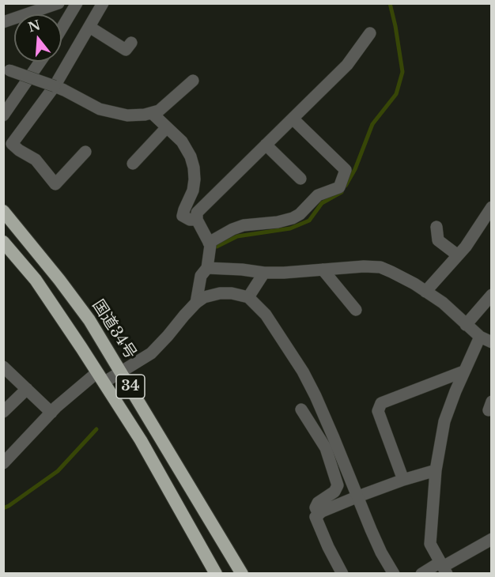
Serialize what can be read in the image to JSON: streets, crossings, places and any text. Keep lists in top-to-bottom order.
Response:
{
  "streets": {
    "highway": ["国道34号", "34"]
  },
  "north": "top"
}
